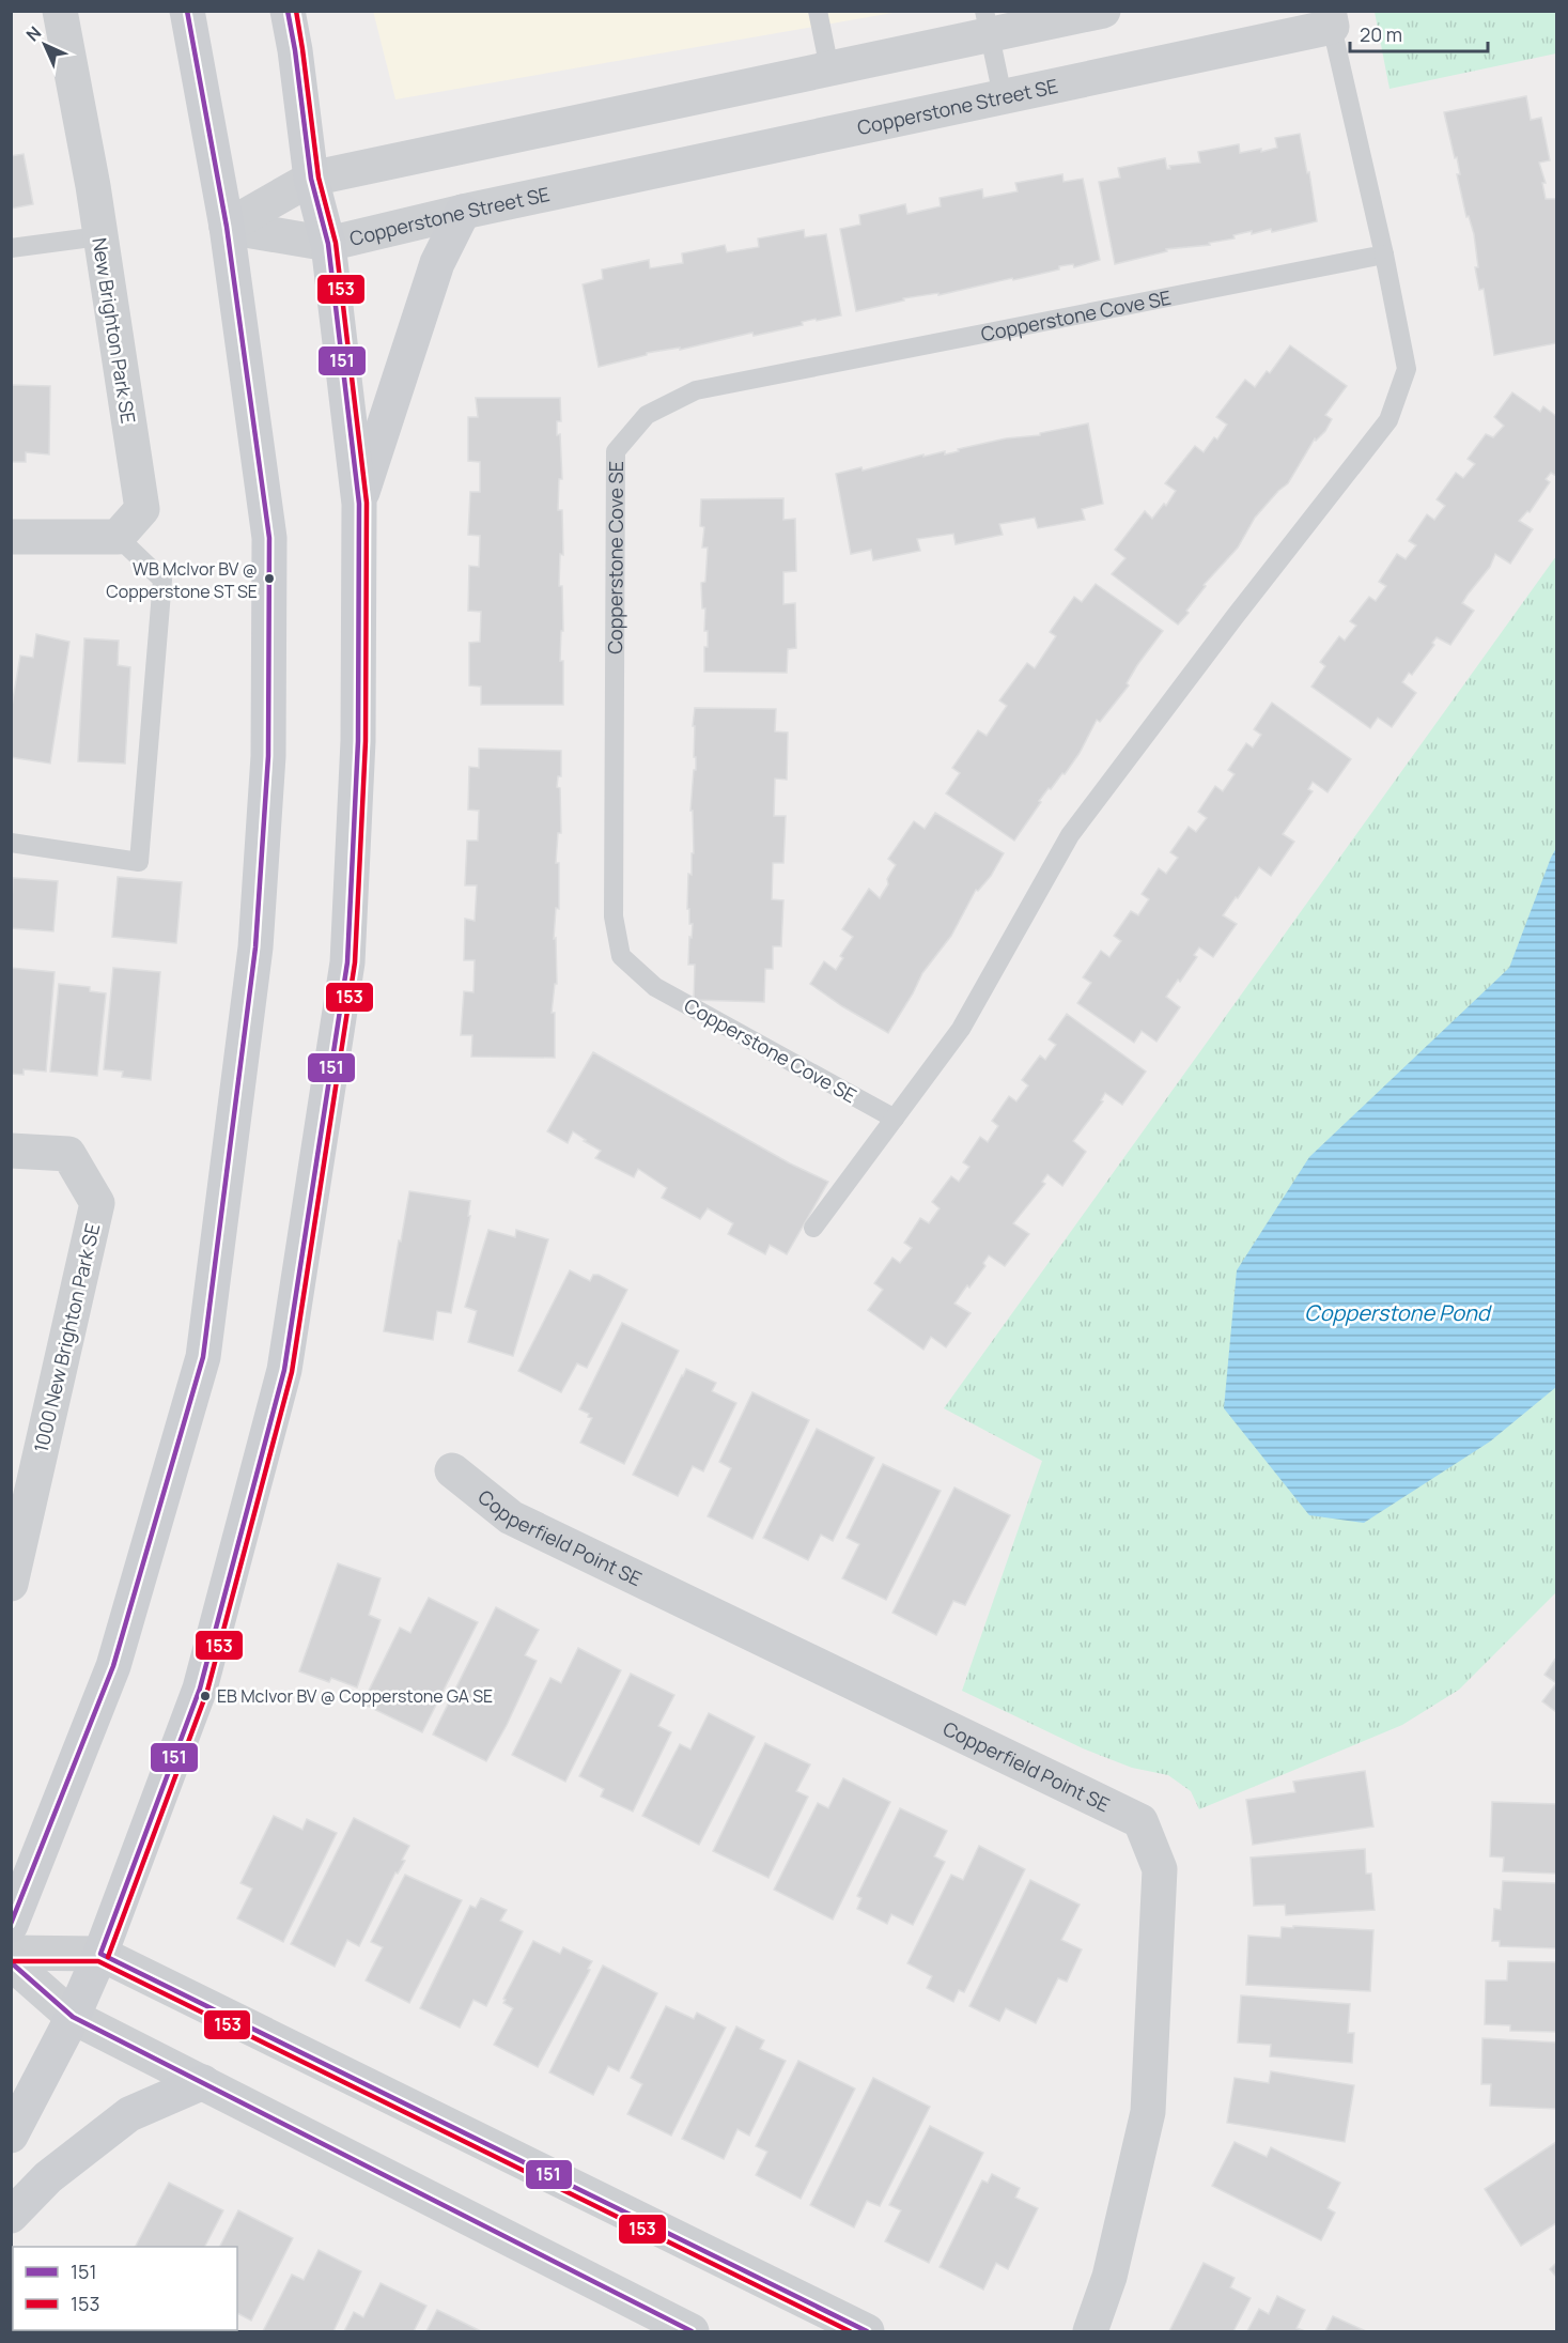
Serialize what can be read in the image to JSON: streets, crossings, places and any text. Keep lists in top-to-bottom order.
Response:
{
  "streets": {
    "street": [
      "Copperstone Street SE",
      "New Brighton Park SE",
      "1000 New Brighton Park SE",
      "Copperfield Point SE"
    ],
    "lane": ["Copperstone Cove SE"]
  },
  "water": ["Copperstone Pond"],
  "places": ["WB McIvor BV @ Copperstone ST SE", "EB McIvor BV @ Copperstone GA SE"],
  "lines": ["transit line 151", "transit line 153"],
  "legend": ["151", "153"],
  "scale_bar": "20 m",
  "north": "top left"
}
